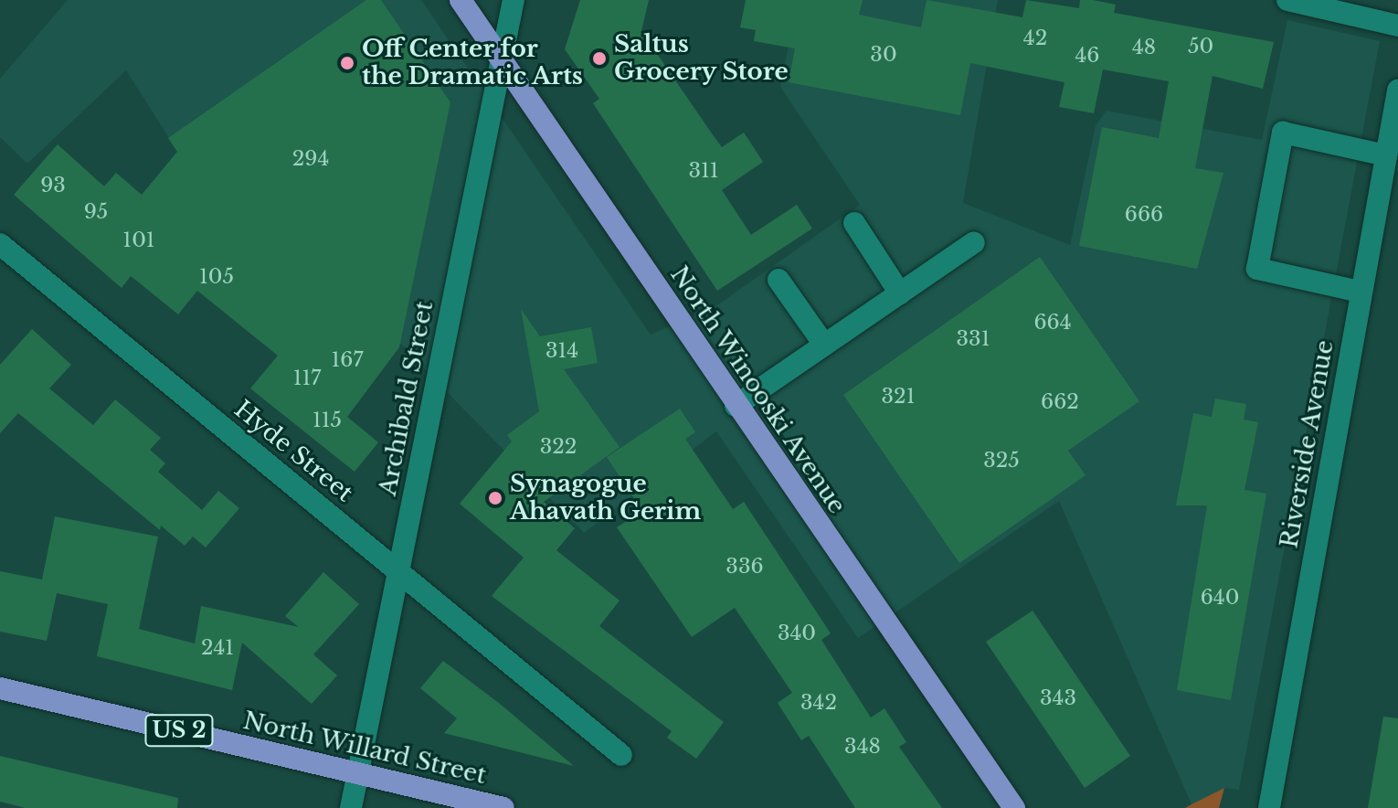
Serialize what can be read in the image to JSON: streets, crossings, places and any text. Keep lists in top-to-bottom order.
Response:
{
  "streets": {
    "main road": ["North Winooski Avenue", "US 2", "North Willard Street"],
    "street": ["Archibald Street", "Riverside Avenue", "Hyde Street"]
  },
  "crossings": [
    ["North Winooski Avenue", "Archibald Street"],
    ["Archibald Street", "Hyde Street"],
    ["Archibald Street", "North Willard Street"]
  ],
  "places": ["Saltus Grocery Store", "Off Center for the Dramatic Arts", "Synagogue Ahavath Gerim"],
  "house_numbers": [
    "42",
    "50",
    "48",
    "30",
    "46",
    "294",
    "311",
    "93",
    "95",
    "666",
    "101",
    "105",
    "664",
    "331",
    "314",
    "167",
    "117",
    "321",
    "662",
    "115",
    "322",
    "325",
    "336",
    "640",
    "340",
    "241",
    "343",
    "342",
    "348"
  ]
}
